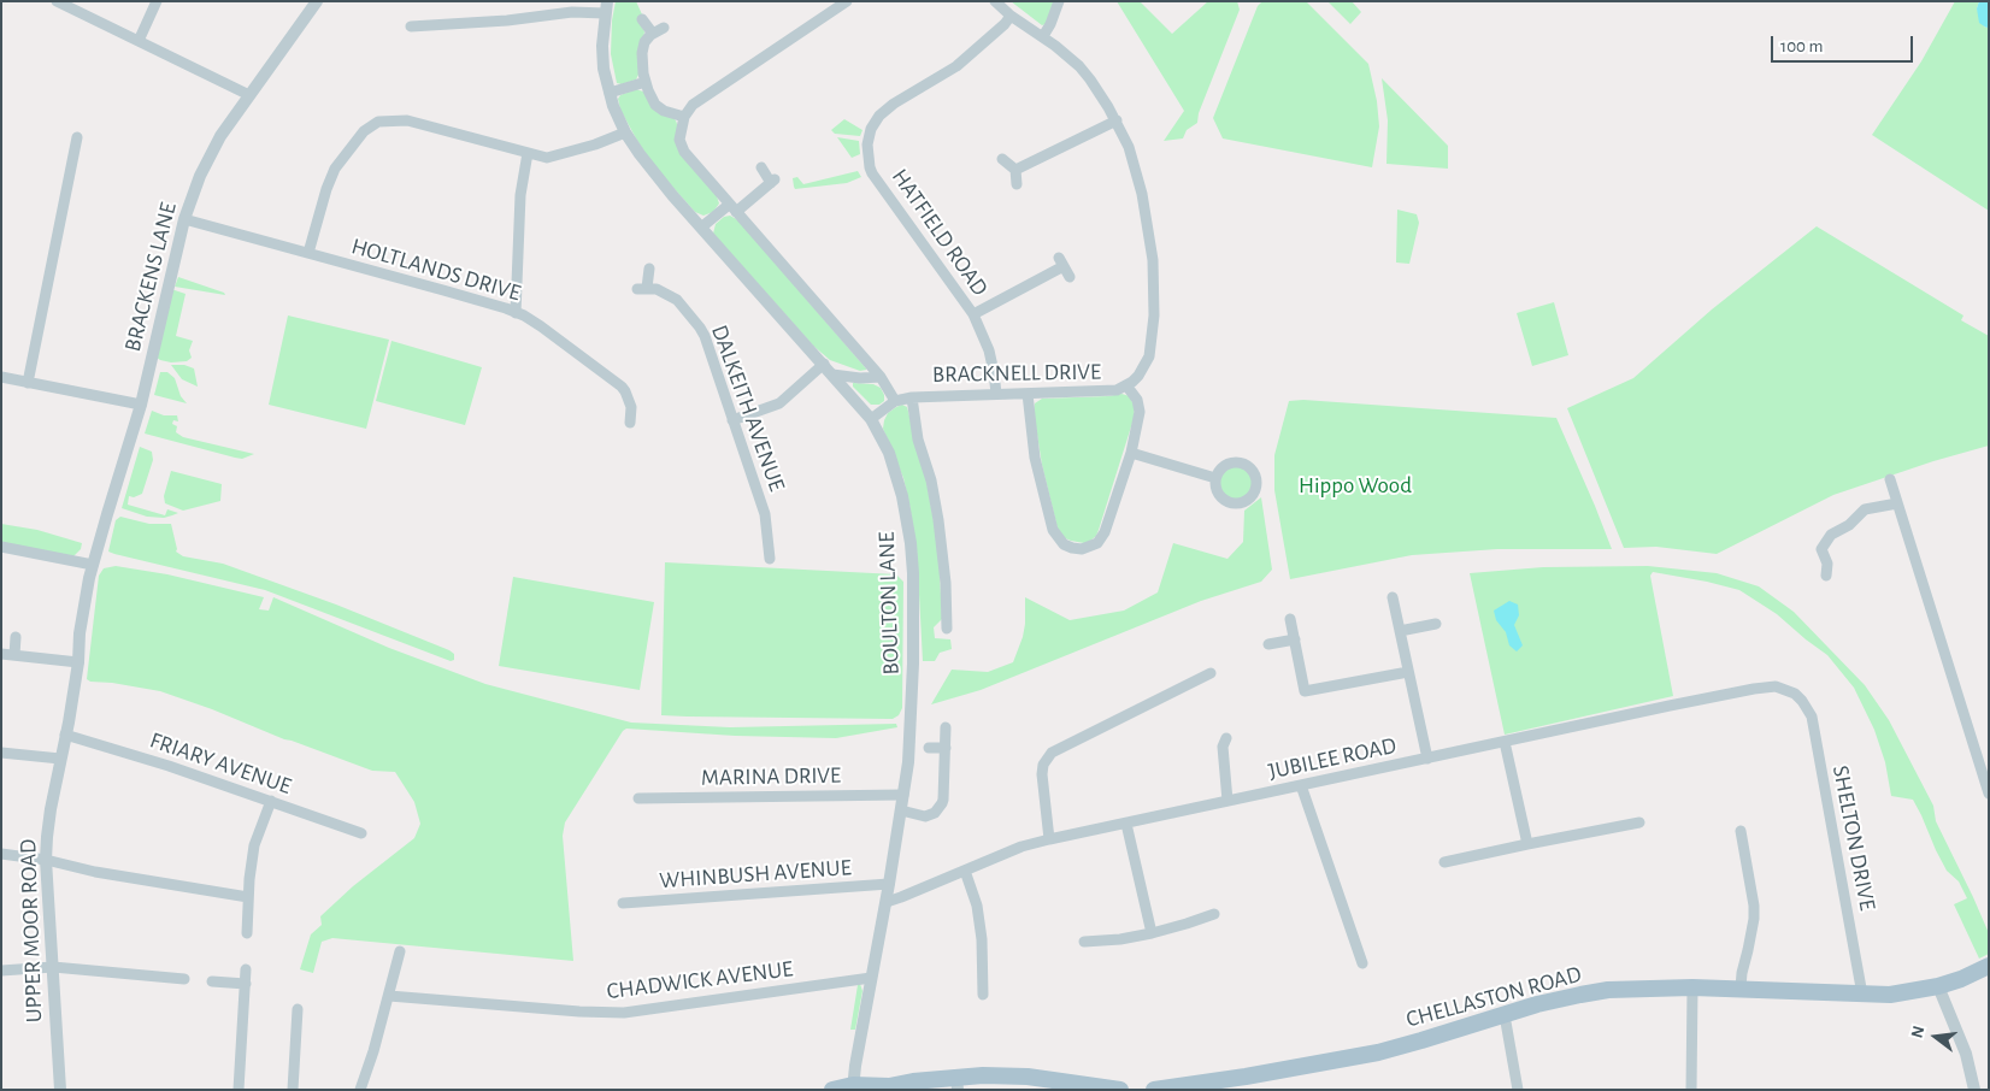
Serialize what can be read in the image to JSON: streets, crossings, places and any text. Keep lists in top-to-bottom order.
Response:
{
  "streets": {
    "main road": ["CHELLASTON ROAD"],
    "street": [
      "HATFIELD ROAD",
      "HOLTLANDS DRIVE",
      "BRACKENS LANE",
      "BRACKNELL DRIVE",
      "DALKEITH AVENUE",
      "BOULTON LANE",
      "JUBILEE ROAD",
      "FRIARY AVENUE",
      "MARINA DRIVE",
      "SHELTON DRIVE",
      "WHINBUSH AVENUE",
      "UPPER MOOR ROAD",
      "CHADWICK AVENUE"
    ]
  },
  "crossings": [
    ["HATFIELD ROAD", "BRACKNELL DRIVE"],
    ["HOLTLANDS DRIVE", "BRACKENS LANE"],
    ["BRACKENS LANE", "UPPER MOOR ROAD"],
    ["BOULTON LANE", "JUBILEE ROAD"],
    ["BOULTON LANE", "MARINA DRIVE"],
    ["BOULTON LANE", "WHINBUSH AVENUE"],
    ["BOULTON LANE", "CHADWICK AVENUE"],
    ["JUBILEE ROAD", "SHELTON DRIVE"],
    ["FRIARY AVENUE", "UPPER MOOR ROAD"],
    ["SHELTON DRIVE", "CHELLASTON ROAD"]
  ],
  "parks": ["Hippo Wood"],
  "scale_bar": "100 m",
  "north": "left"
}
